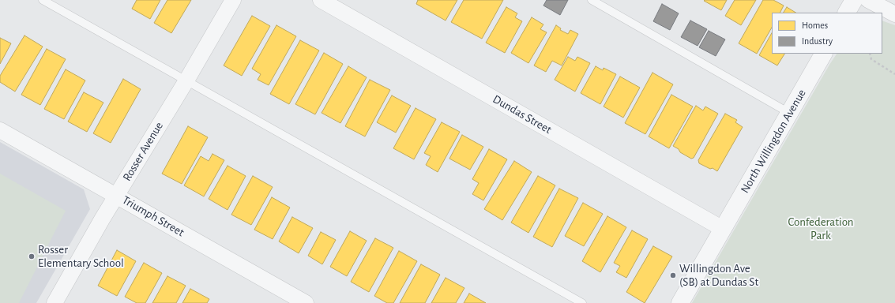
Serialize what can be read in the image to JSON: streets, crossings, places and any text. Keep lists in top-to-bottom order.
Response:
{
  "streets": {
    "street": [
      "Dundas Street",
      "North Willingdon Avenue",
      "Rosser Avenue",
      "Triumph Street"
    ]
  },
  "crossings": [
    ["Dundas Street", "North Willingdon Avenue"],
    ["Rosser Avenue", "Triumph Street"]
  ],
  "parks": ["Confederation Park"],
  "places": ["Rosser Elementary School", "Willingdon Ave (SB) at Dundas St"],
  "legend": ["Homes", "Industry"]
}
